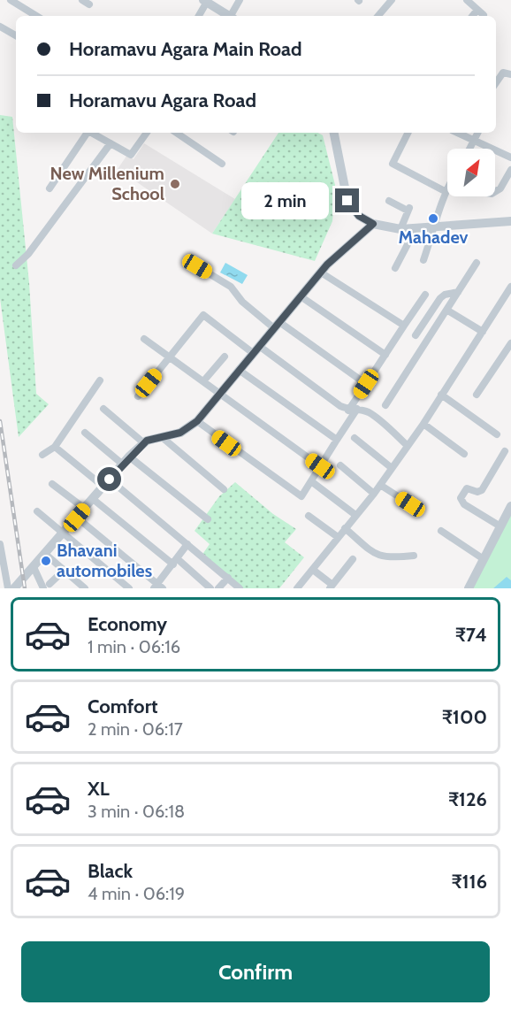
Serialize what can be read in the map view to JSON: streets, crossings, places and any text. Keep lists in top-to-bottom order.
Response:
{
  "places": ["New Millenium School", "Mahadev", "Bhavani automobiles"],
  "north": "top right",
  "page": {
    "banner": ["Horamavu Agara Main Road", "Horamavu Agara Road"],
    "bubble": "2 min",
    "list": [
      {
        "name": "Economy",
        "note": "1 min · 06:16",
        "value": "₹74"
      },
      {
        "name": "Comfort",
        "note": "2 min · 06:17",
        "value": "₹100"
      },
      {
        "name": "XL",
        "note": "3 min · 06:18",
        "value": "₹126"
      },
      {
        "name": "Black",
        "note": "4 min · 06:19",
        "value": "₹116"
      }
    ],
    "buttons": "Confirm"
  }
}
